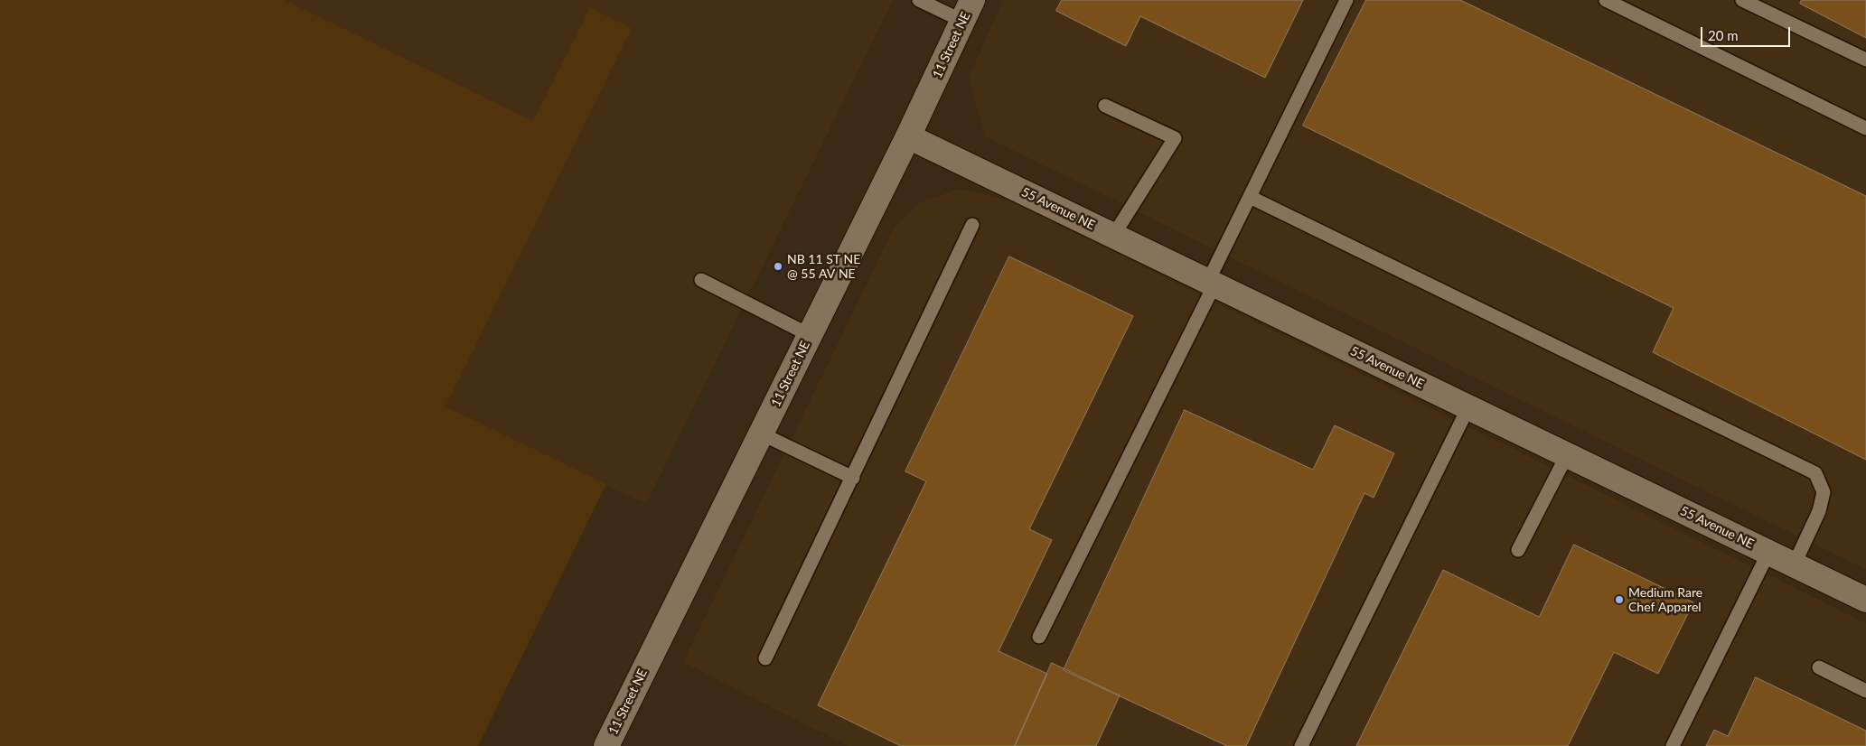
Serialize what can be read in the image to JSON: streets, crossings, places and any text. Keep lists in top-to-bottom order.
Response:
{
  "streets": {
    "street": ["11 Street NE", "55 Avenue NE"]
  },
  "crossings": [
    ["11 Street NE", "55 Avenue NE"]
  ],
  "places": ["NB 11 ST NE @ 55 AV NE", "Medium Rare Chef Apparel"],
  "scale_bar": "20 m"
}
